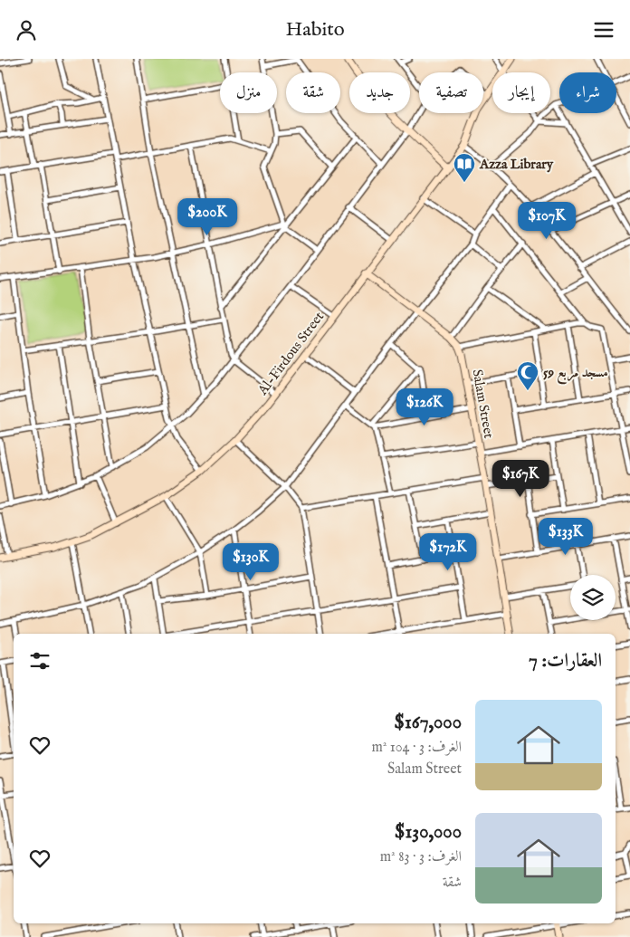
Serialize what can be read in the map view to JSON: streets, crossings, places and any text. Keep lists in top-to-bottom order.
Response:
{
  "streets": {
    "street": ["Al-Firdous Street", "Salam Street"]
  },
  "crossings": [
    ["Al-Firdous Street", "Salam Street"]
  ],
  "places": {
    "library": ["Azza Library"],
    "mosque": ["مسجد مربع 59"]
  },
  "page": {
    "header": "Habito",
    "chip": [
      "شراء",
      "إيجار",
      "تصفية",
      "جديد",
      "شقة",
      "منزل"
    ],
    "price": [
      "$200K",
      "$107K",
      "$126K",
      "$167K",
      "$133K",
      "$172K",
      "$130K"
    ],
    "heading": "العقارات: 7",
    "list": [
      {
        "name": "$167,000",
        "note": "الغرف: 3 · 104 m² · Salam Street"
      },
      {
        "name": "$130,000",
        "note": "الغرف: 3 · 83 m² · شقة"
      }
    ]
  }
}
